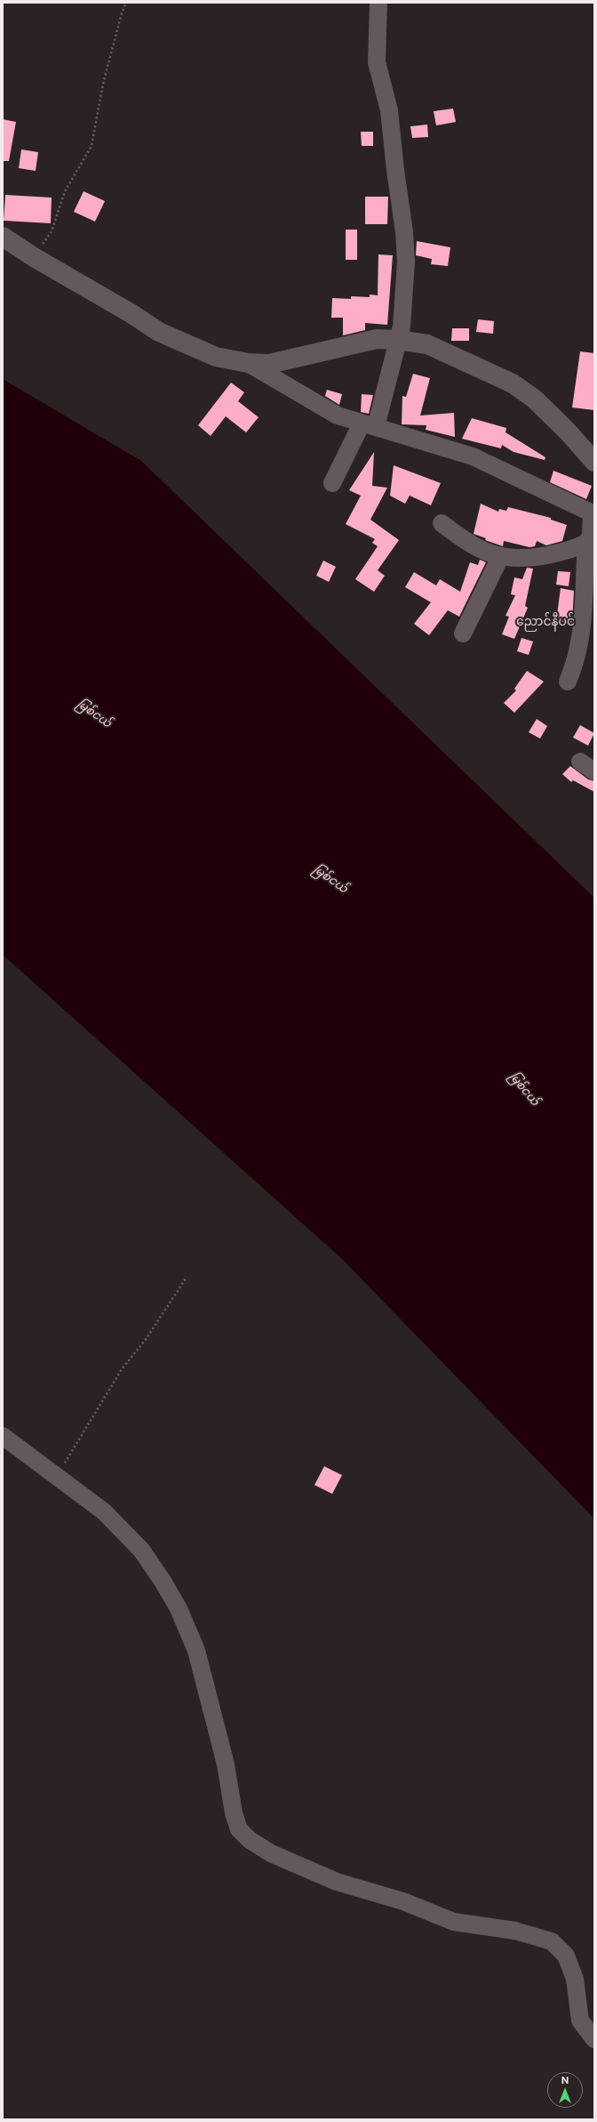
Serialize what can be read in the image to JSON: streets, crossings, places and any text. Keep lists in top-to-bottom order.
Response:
{
  "districts": ["ညောင်နီပင်"],
  "water": ["မြစ်ငယ်"],
  "north": "top"
}
